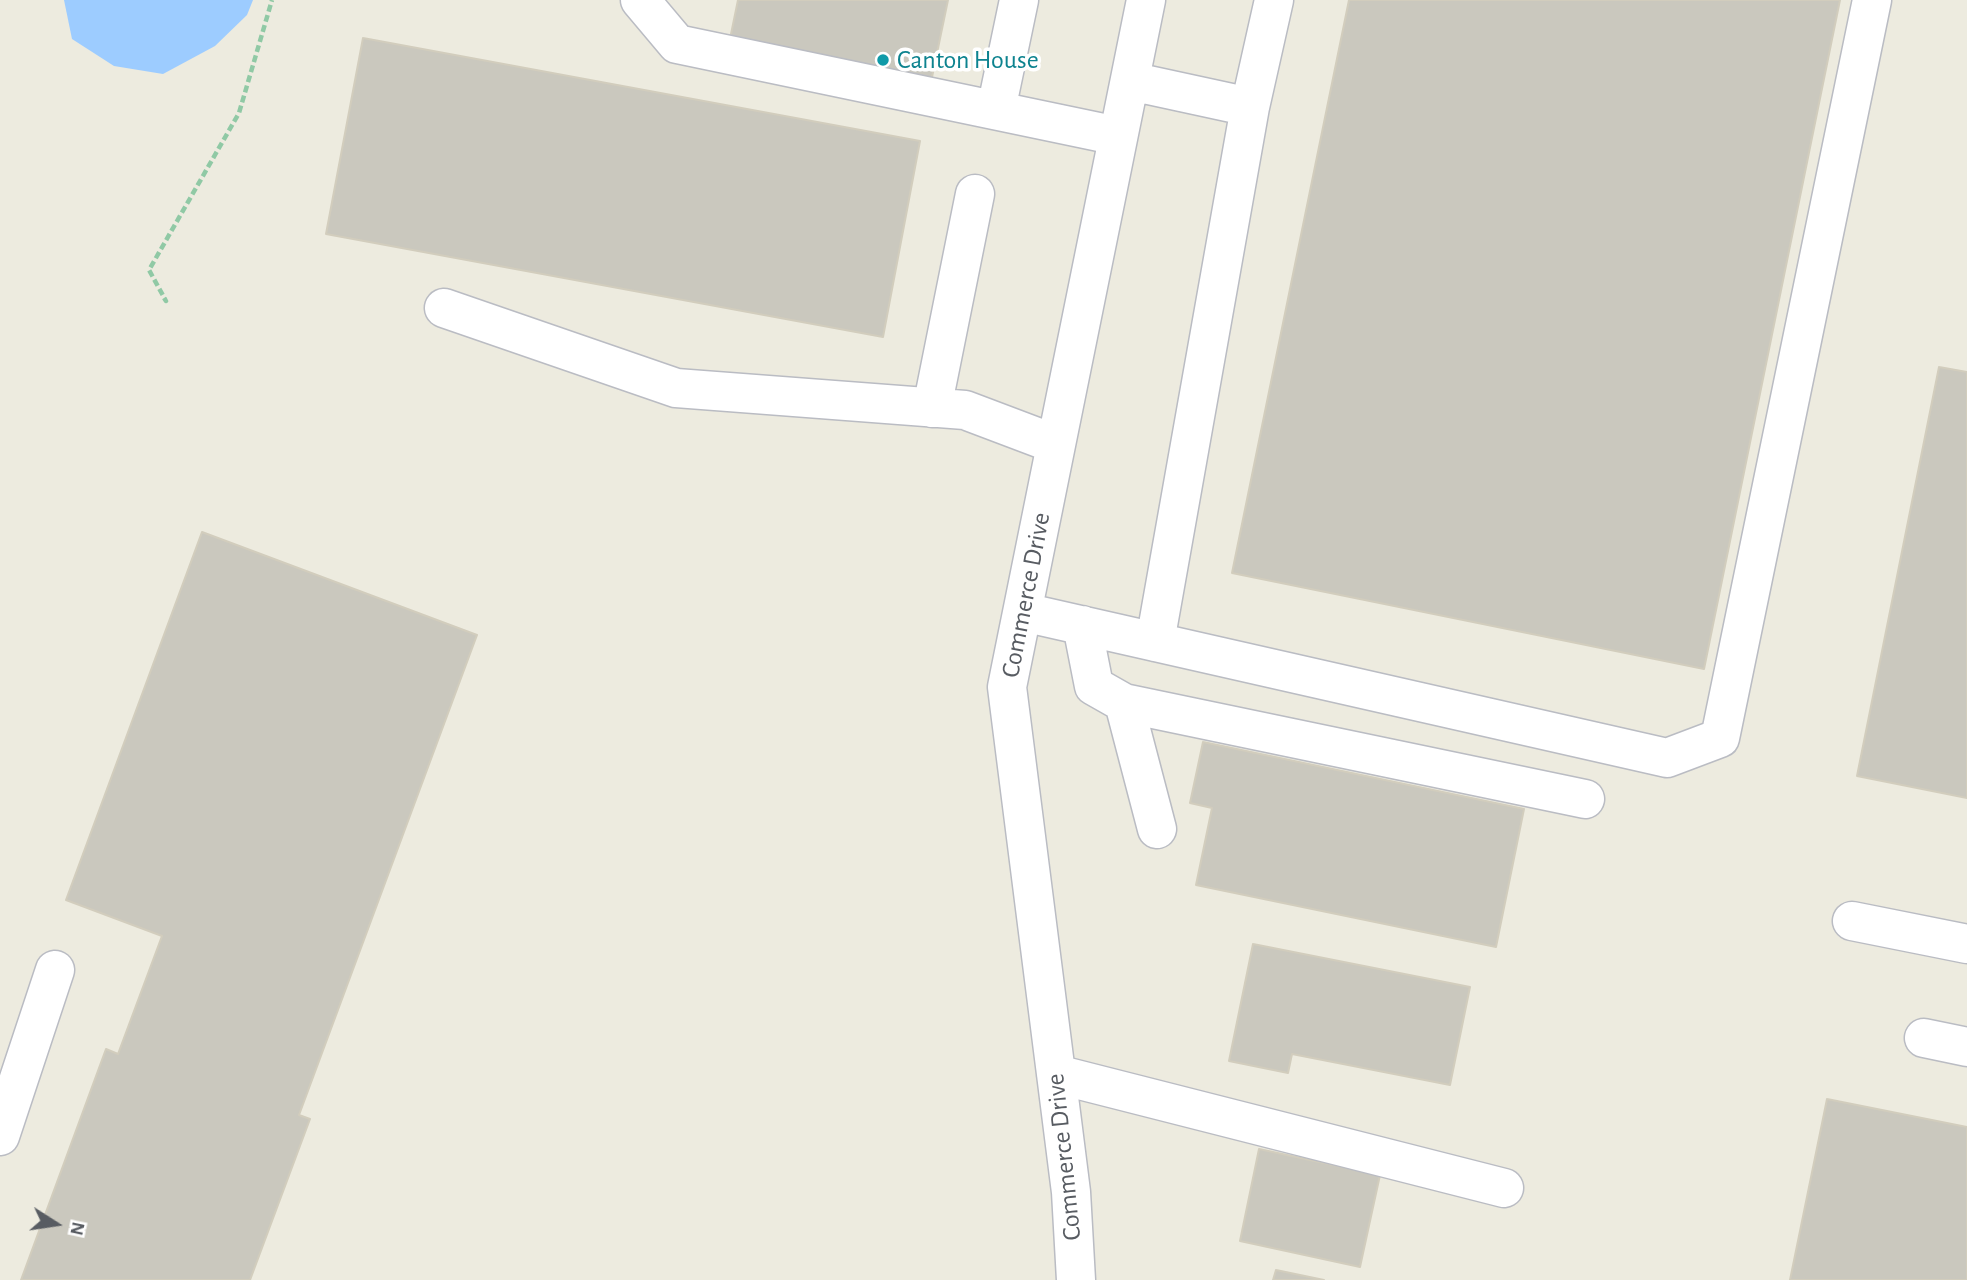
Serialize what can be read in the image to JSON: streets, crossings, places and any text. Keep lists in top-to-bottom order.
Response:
{
  "streets": {
    "street": ["Commerce Drive"]
  },
  "places": ["Canton House"],
  "north": "right"
}
